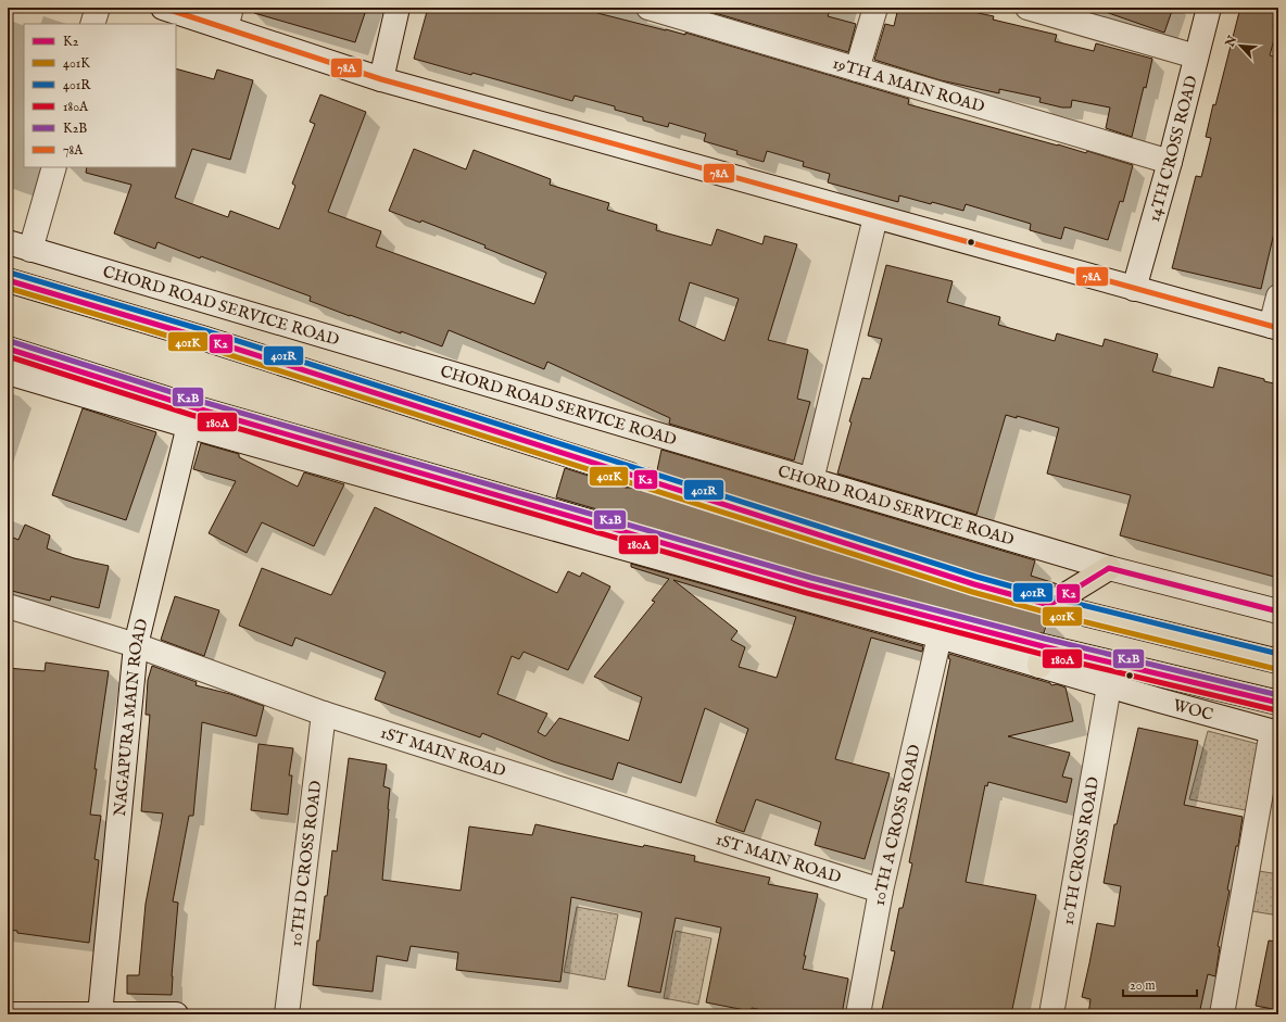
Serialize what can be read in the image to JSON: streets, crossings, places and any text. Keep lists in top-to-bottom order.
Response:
{
  "streets": {
    "street": [
      "19TH A MAIN ROAD",
      "14TH CROSS ROAD",
      "CHORD ROAD SERVICE ROAD",
      "WOC",
      "NAGAPURA MAIN ROAD",
      "1ST MAIN ROAD",
      "10TH A CROSS ROAD",
      "10TH CROSS ROAD",
      "10TH D CROSS ROAD"
    ]
  },
  "crossings": [
    ["19TH A MAIN ROAD", "14TH CROSS ROAD"],
    ["WOC", "NAGAPURA MAIN ROAD"],
    ["WOC", "10TH A CROSS ROAD"],
    ["WOC", "10TH CROSS ROAD"],
    ["NAGAPURA MAIN ROAD", "1ST MAIN ROAD"],
    ["1ST MAIN ROAD", "10TH A CROSS ROAD"],
    ["1ST MAIN ROAD", "10TH D CROSS ROAD"]
  ],
  "lines": [
    "transit line 78A",
    "transit line 401R",
    "transit line K2",
    "transit line 401K",
    "transit line K2B",
    "transit line 180A"
  ],
  "legend": [
    "K2",
    "401K",
    "401R",
    "180A",
    "K2B",
    "78A"
  ],
  "scale_bar": "20 m",
  "north": "top left"
}
